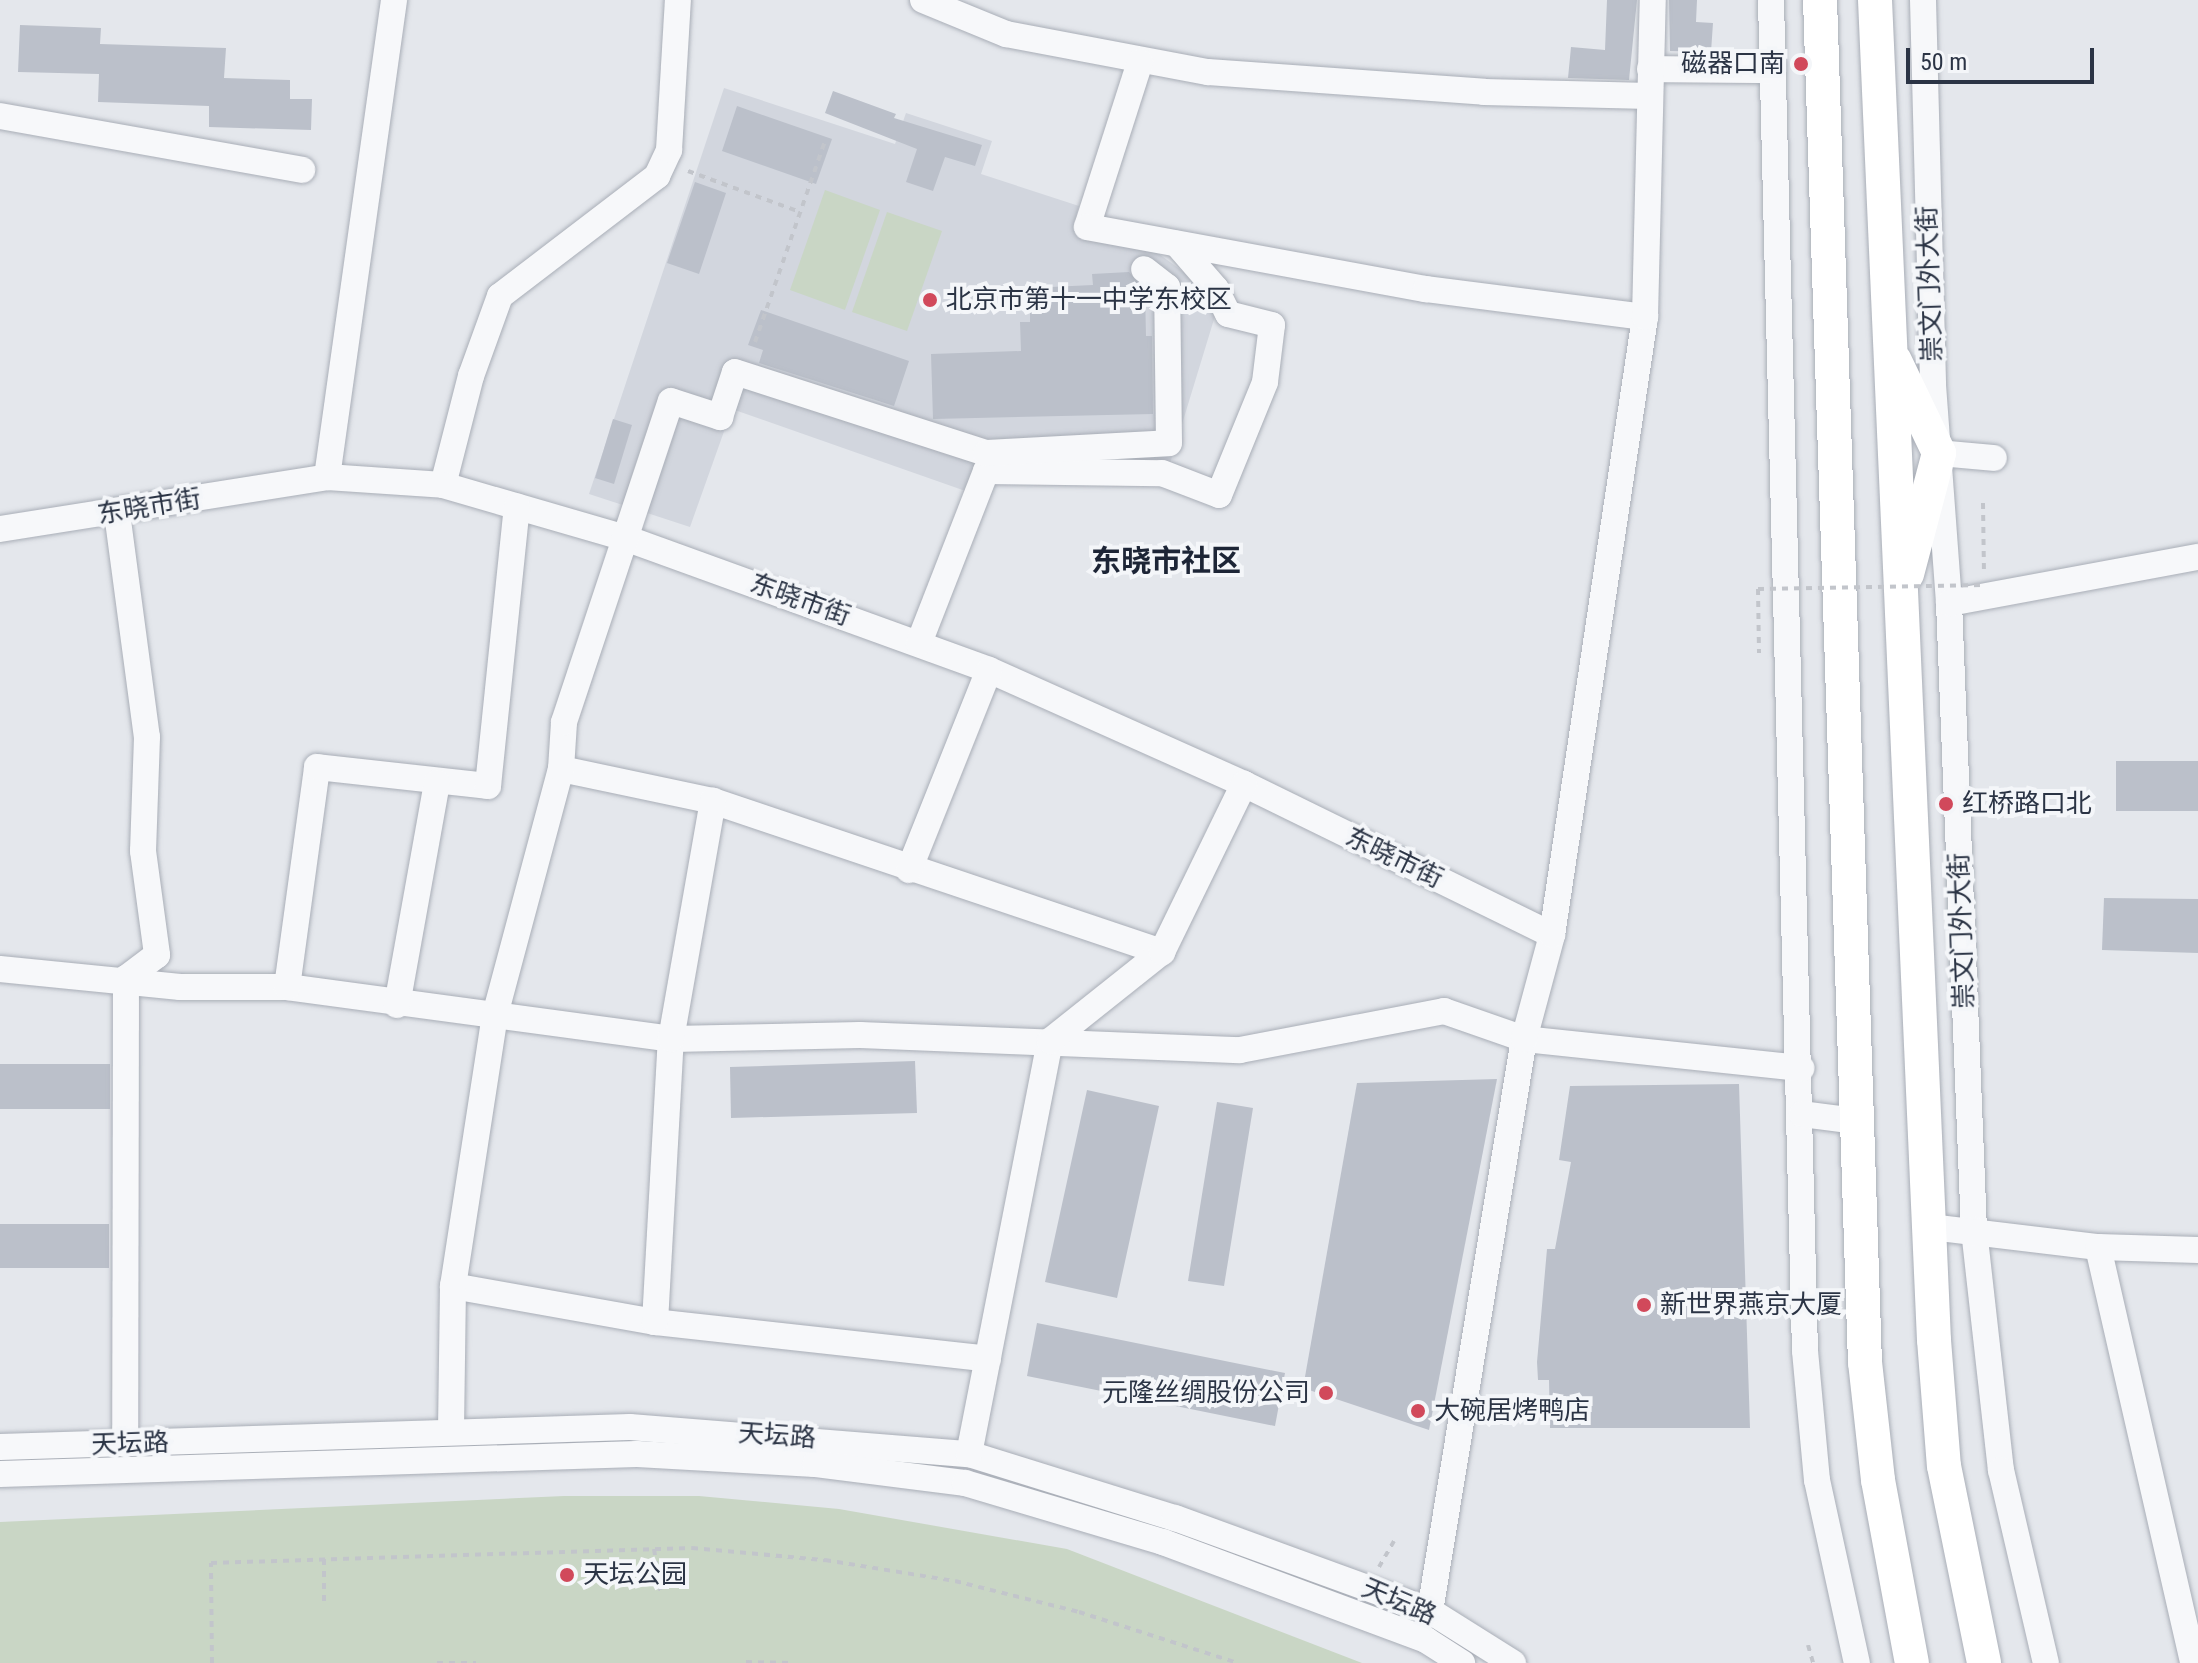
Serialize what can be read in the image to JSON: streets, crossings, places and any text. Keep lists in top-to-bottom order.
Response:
{
  "streets": {
    "main road": ["崇文门外大街"],
    "street": ["东晓市街", "天坛路"]
  },
  "districts": ["东晓市社区"],
  "places": [
    "磁器口南",
    "北京市第十一中学东校区",
    "红桥路口北",
    "新世界燕京大厦",
    "元隆丝绸股份公司",
    "大碗居烤鸭店",
    "天坛公园"
  ],
  "scale_bar": "50 m"
}
